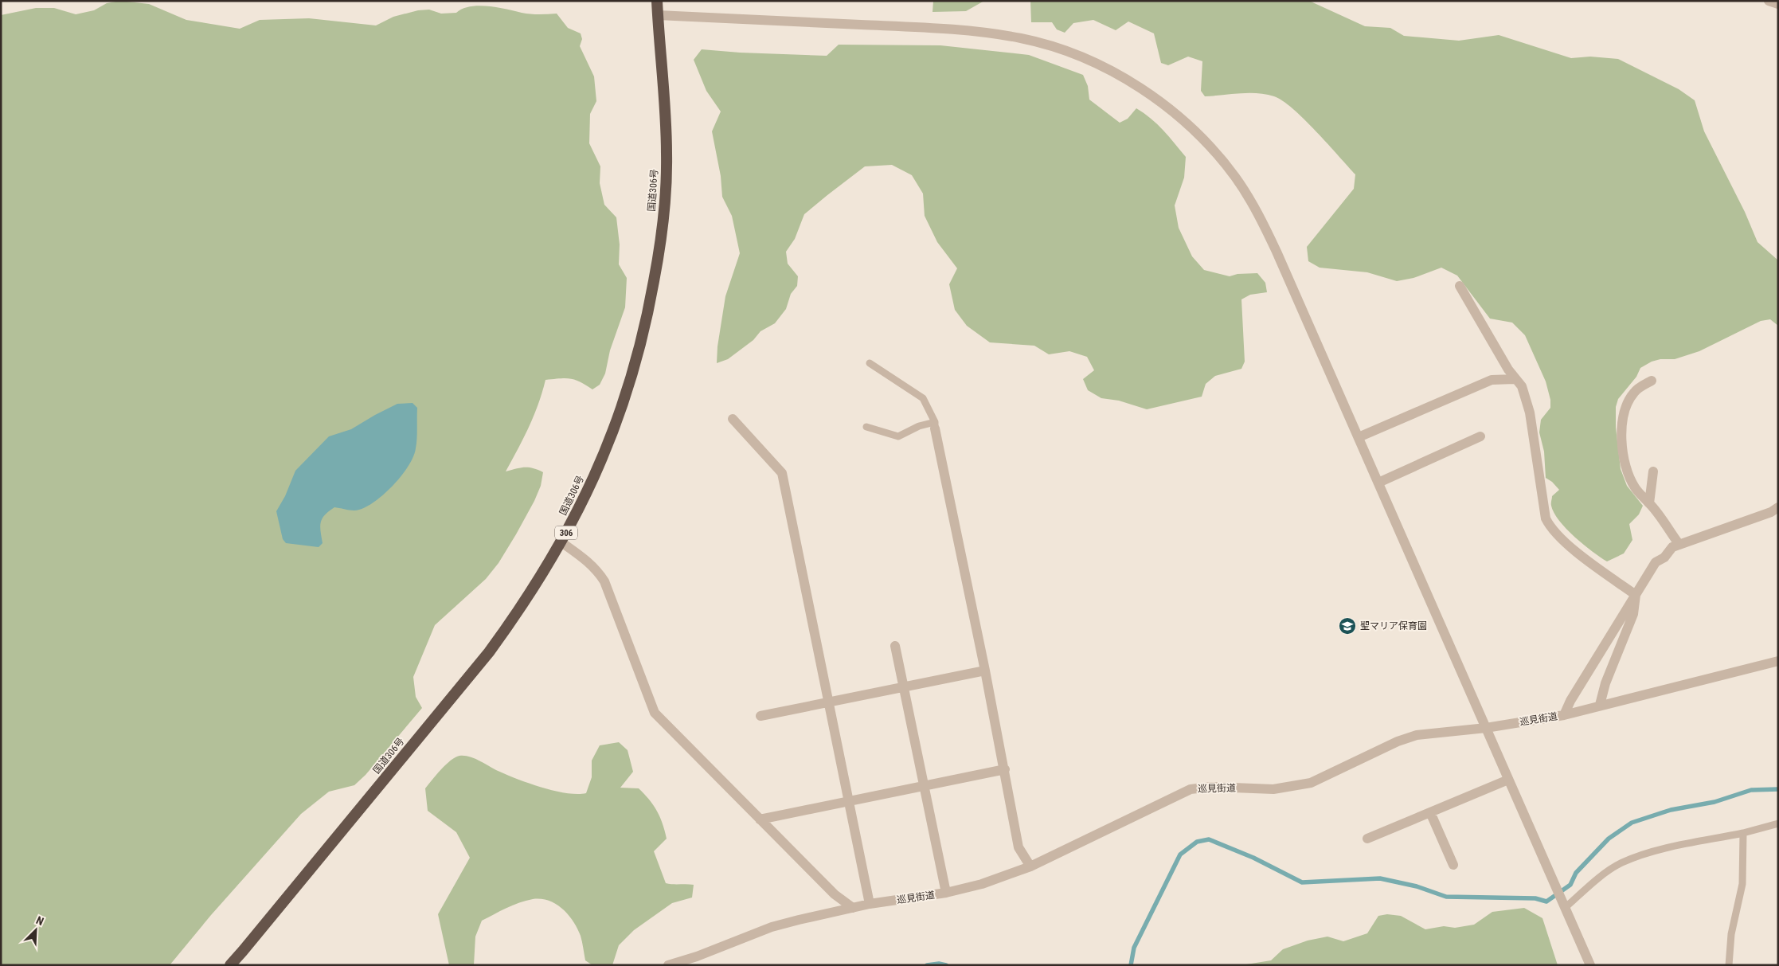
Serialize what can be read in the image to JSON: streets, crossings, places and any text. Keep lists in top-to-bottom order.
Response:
{
  "streets": {
    "highway": ["国道306号", "306"],
    "street": ["巡見街道"]
  },
  "places": {
    "school or university": ["聖マリア保育園"]
  },
  "north": "top right"
}
